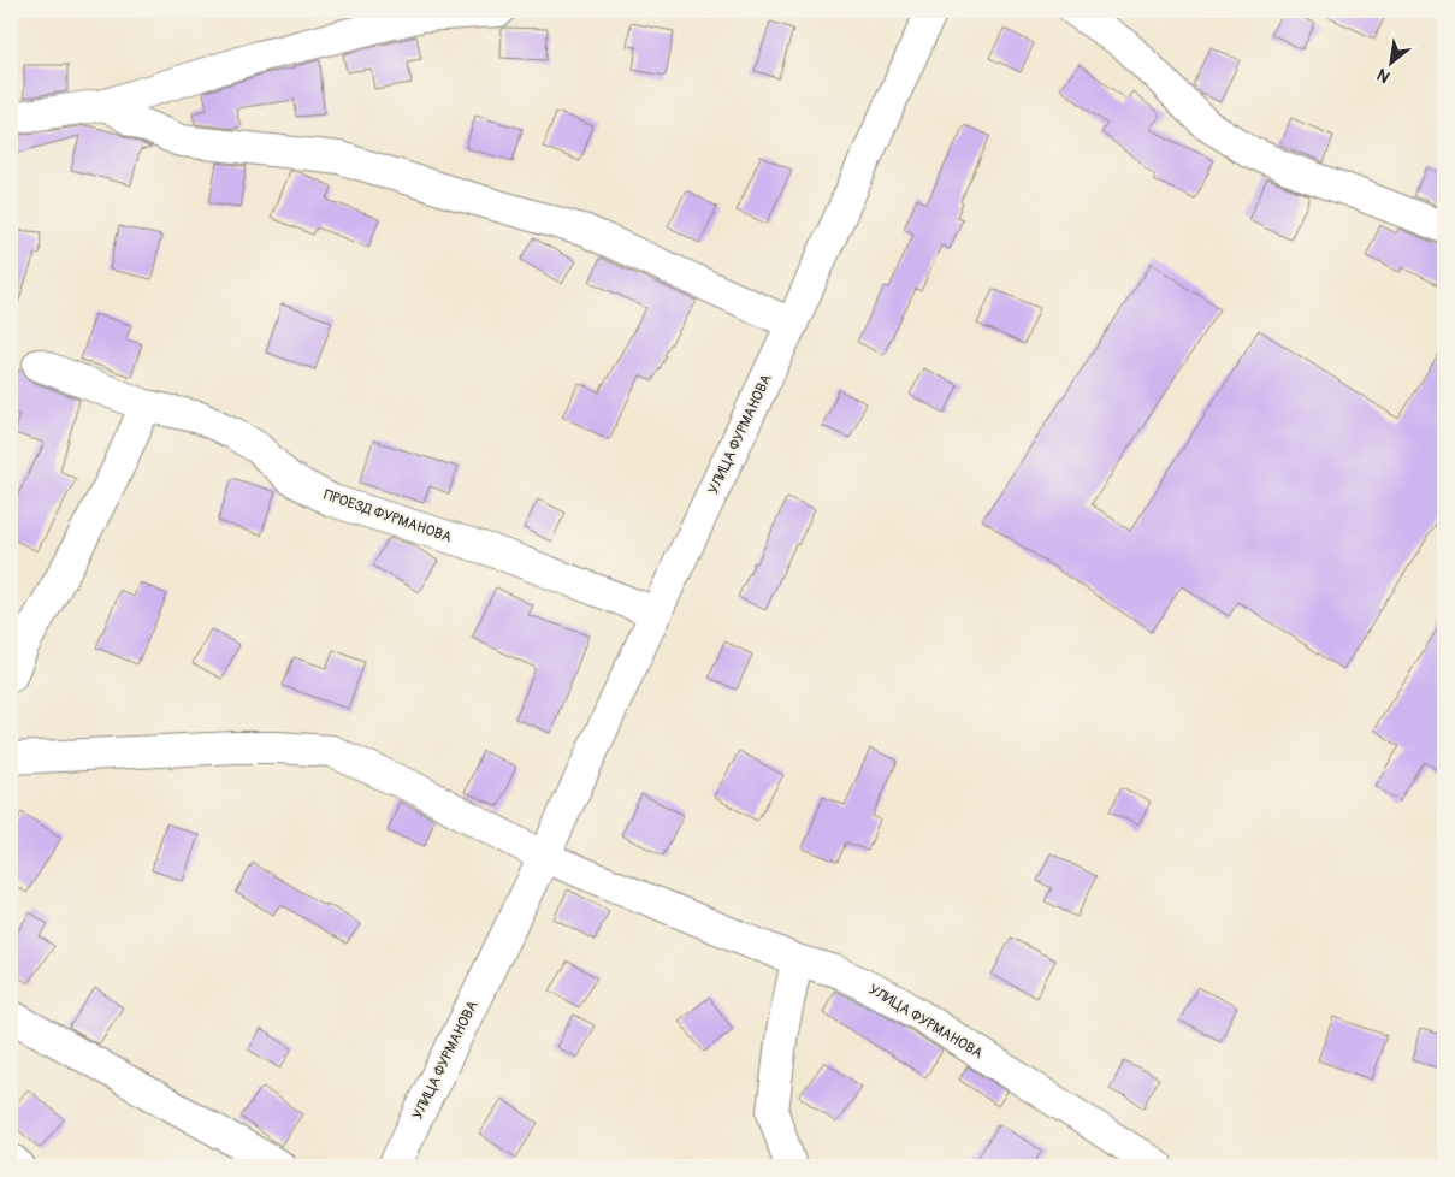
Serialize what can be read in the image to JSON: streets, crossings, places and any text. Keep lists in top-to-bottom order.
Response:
{
  "streets": {
    "street": ["УЛИЦА ФУРМАНОВА", "ПРОЕЗД ФУРМАНОВА"]
  },
  "crossings": [
    ["УЛИЦА ФУРМАНОВА", "ПРОЕЗД ФУРМАНОВА"]
  ],
  "north": "bottom left"
}
